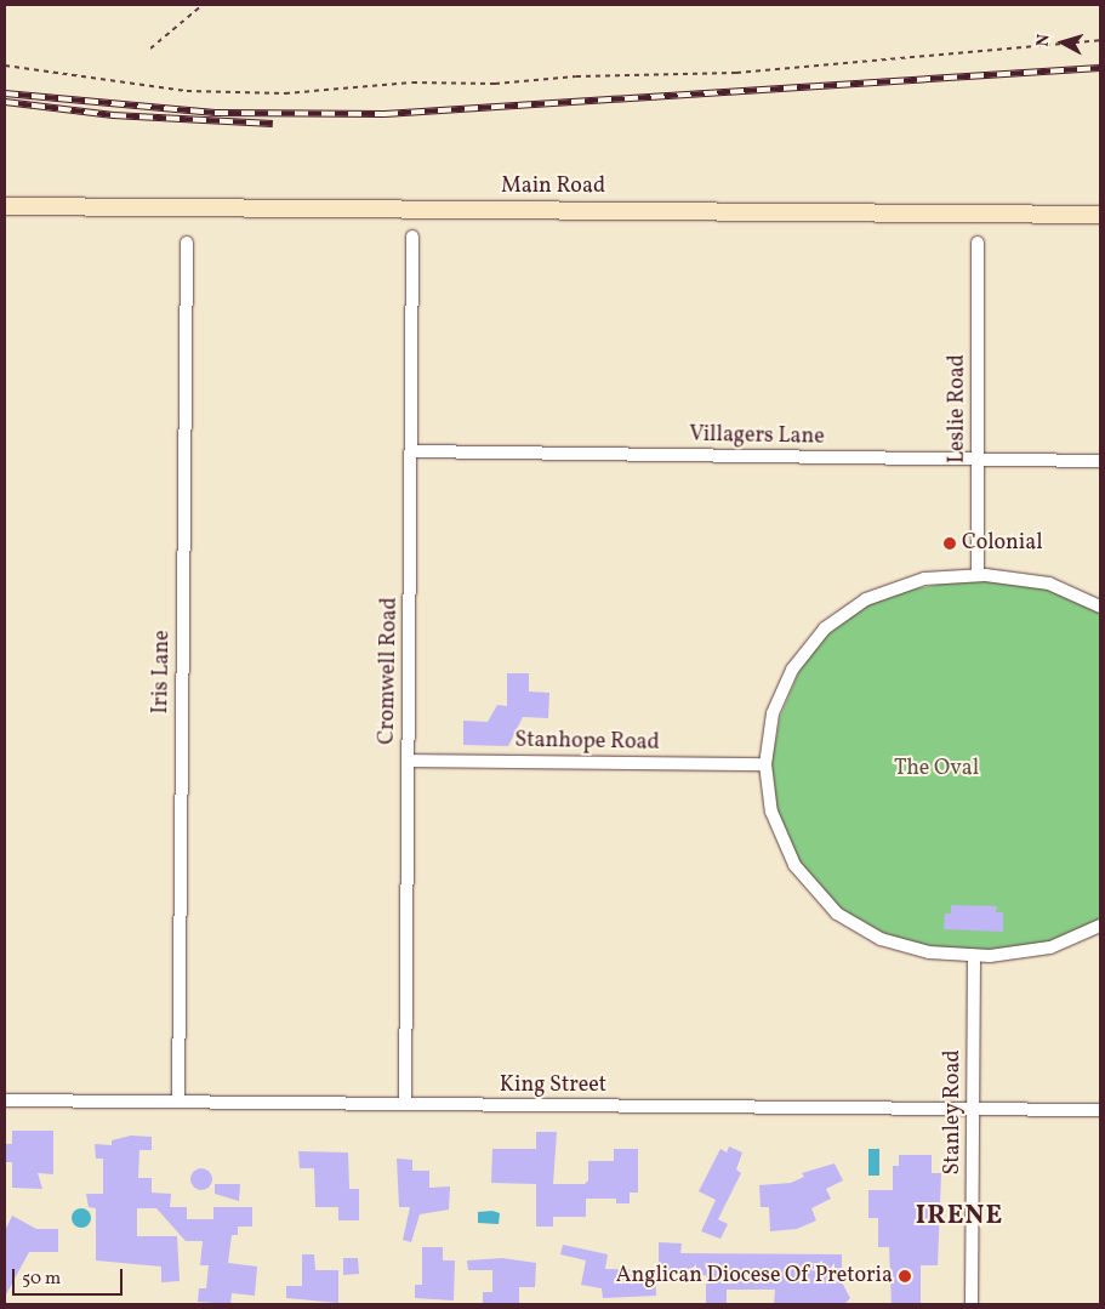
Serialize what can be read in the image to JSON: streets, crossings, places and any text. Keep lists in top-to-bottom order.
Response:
{
  "streets": {
    "main road": ["Main Road"],
    "street": [
      "Leslie Road",
      "Villagers Lane",
      "Cromwell Road",
      "Iris Lane",
      "Stanhope Road",
      "King Street",
      "Stanley Road"
    ]
  },
  "crossings": [
    ["Leslie Road", "Villagers Lane"],
    ["Villagers Lane", "Cromwell Road"],
    ["Cromwell Road", "Stanhope Road"],
    ["Cromwell Road", "King Street"],
    ["Iris Lane", "King Street"],
    ["King Street", "Stanley Road"]
  ],
  "districts": ["IRENE"],
  "parks": ["The Oval"],
  "places": ["Colonial", "Anglican Diocese Of Pretoria"],
  "scale_bar": "50 m",
  "north": "left"
}
